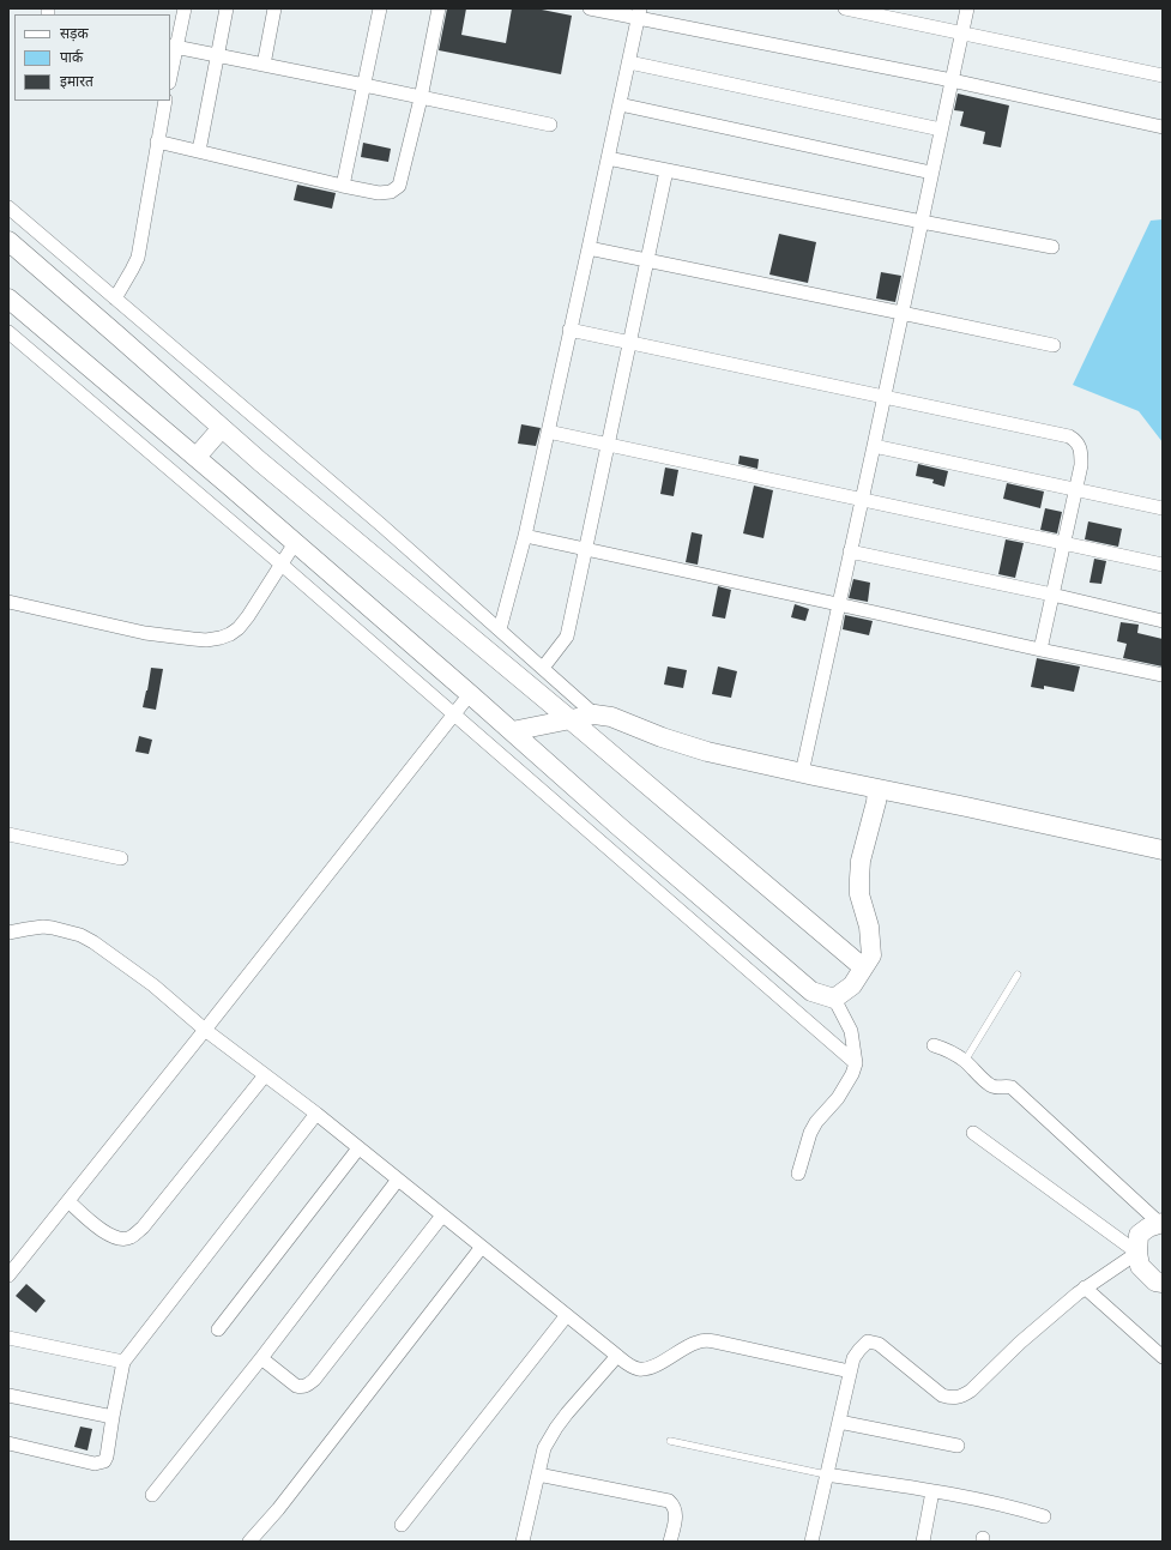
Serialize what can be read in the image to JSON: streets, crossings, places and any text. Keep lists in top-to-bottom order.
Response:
{
  "legend": ["सड़क", "पार्क", "इमारत"]
}
